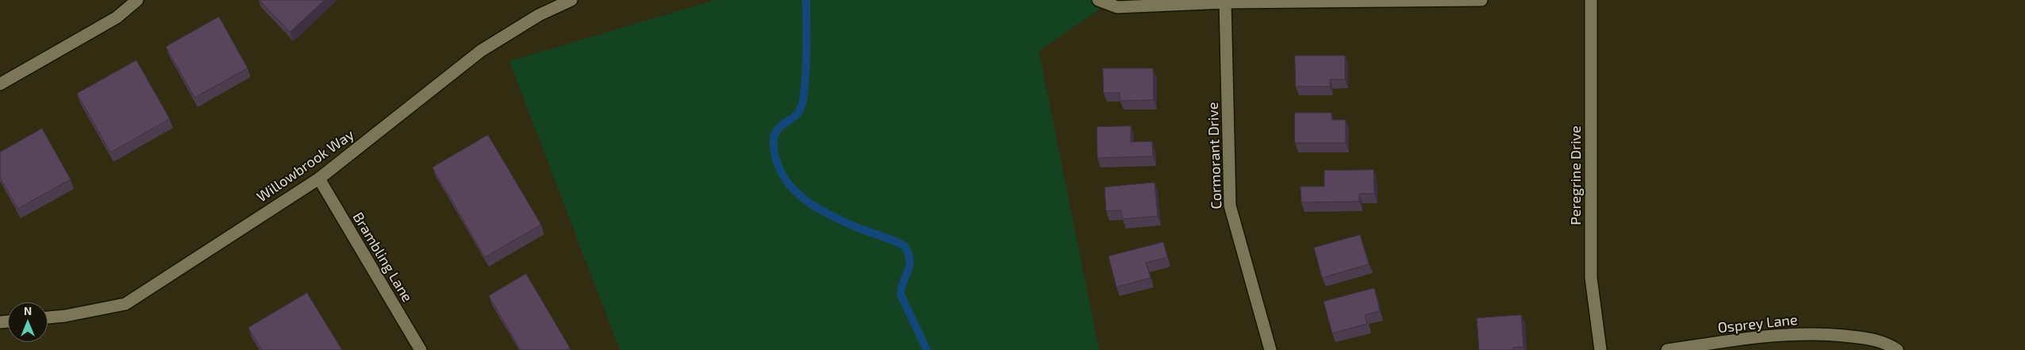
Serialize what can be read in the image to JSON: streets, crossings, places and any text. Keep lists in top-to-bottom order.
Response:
{
  "streets": {
    "street": [
      "Cormorant Drive",
      "Willowbrook Way",
      "Peregrine Drive",
      "Brambling Lane",
      "Osprey Lane"
    ]
  },
  "crossings": [
    ["Willowbrook Way", "Brambling Lane"]
  ],
  "north": "top"
}
